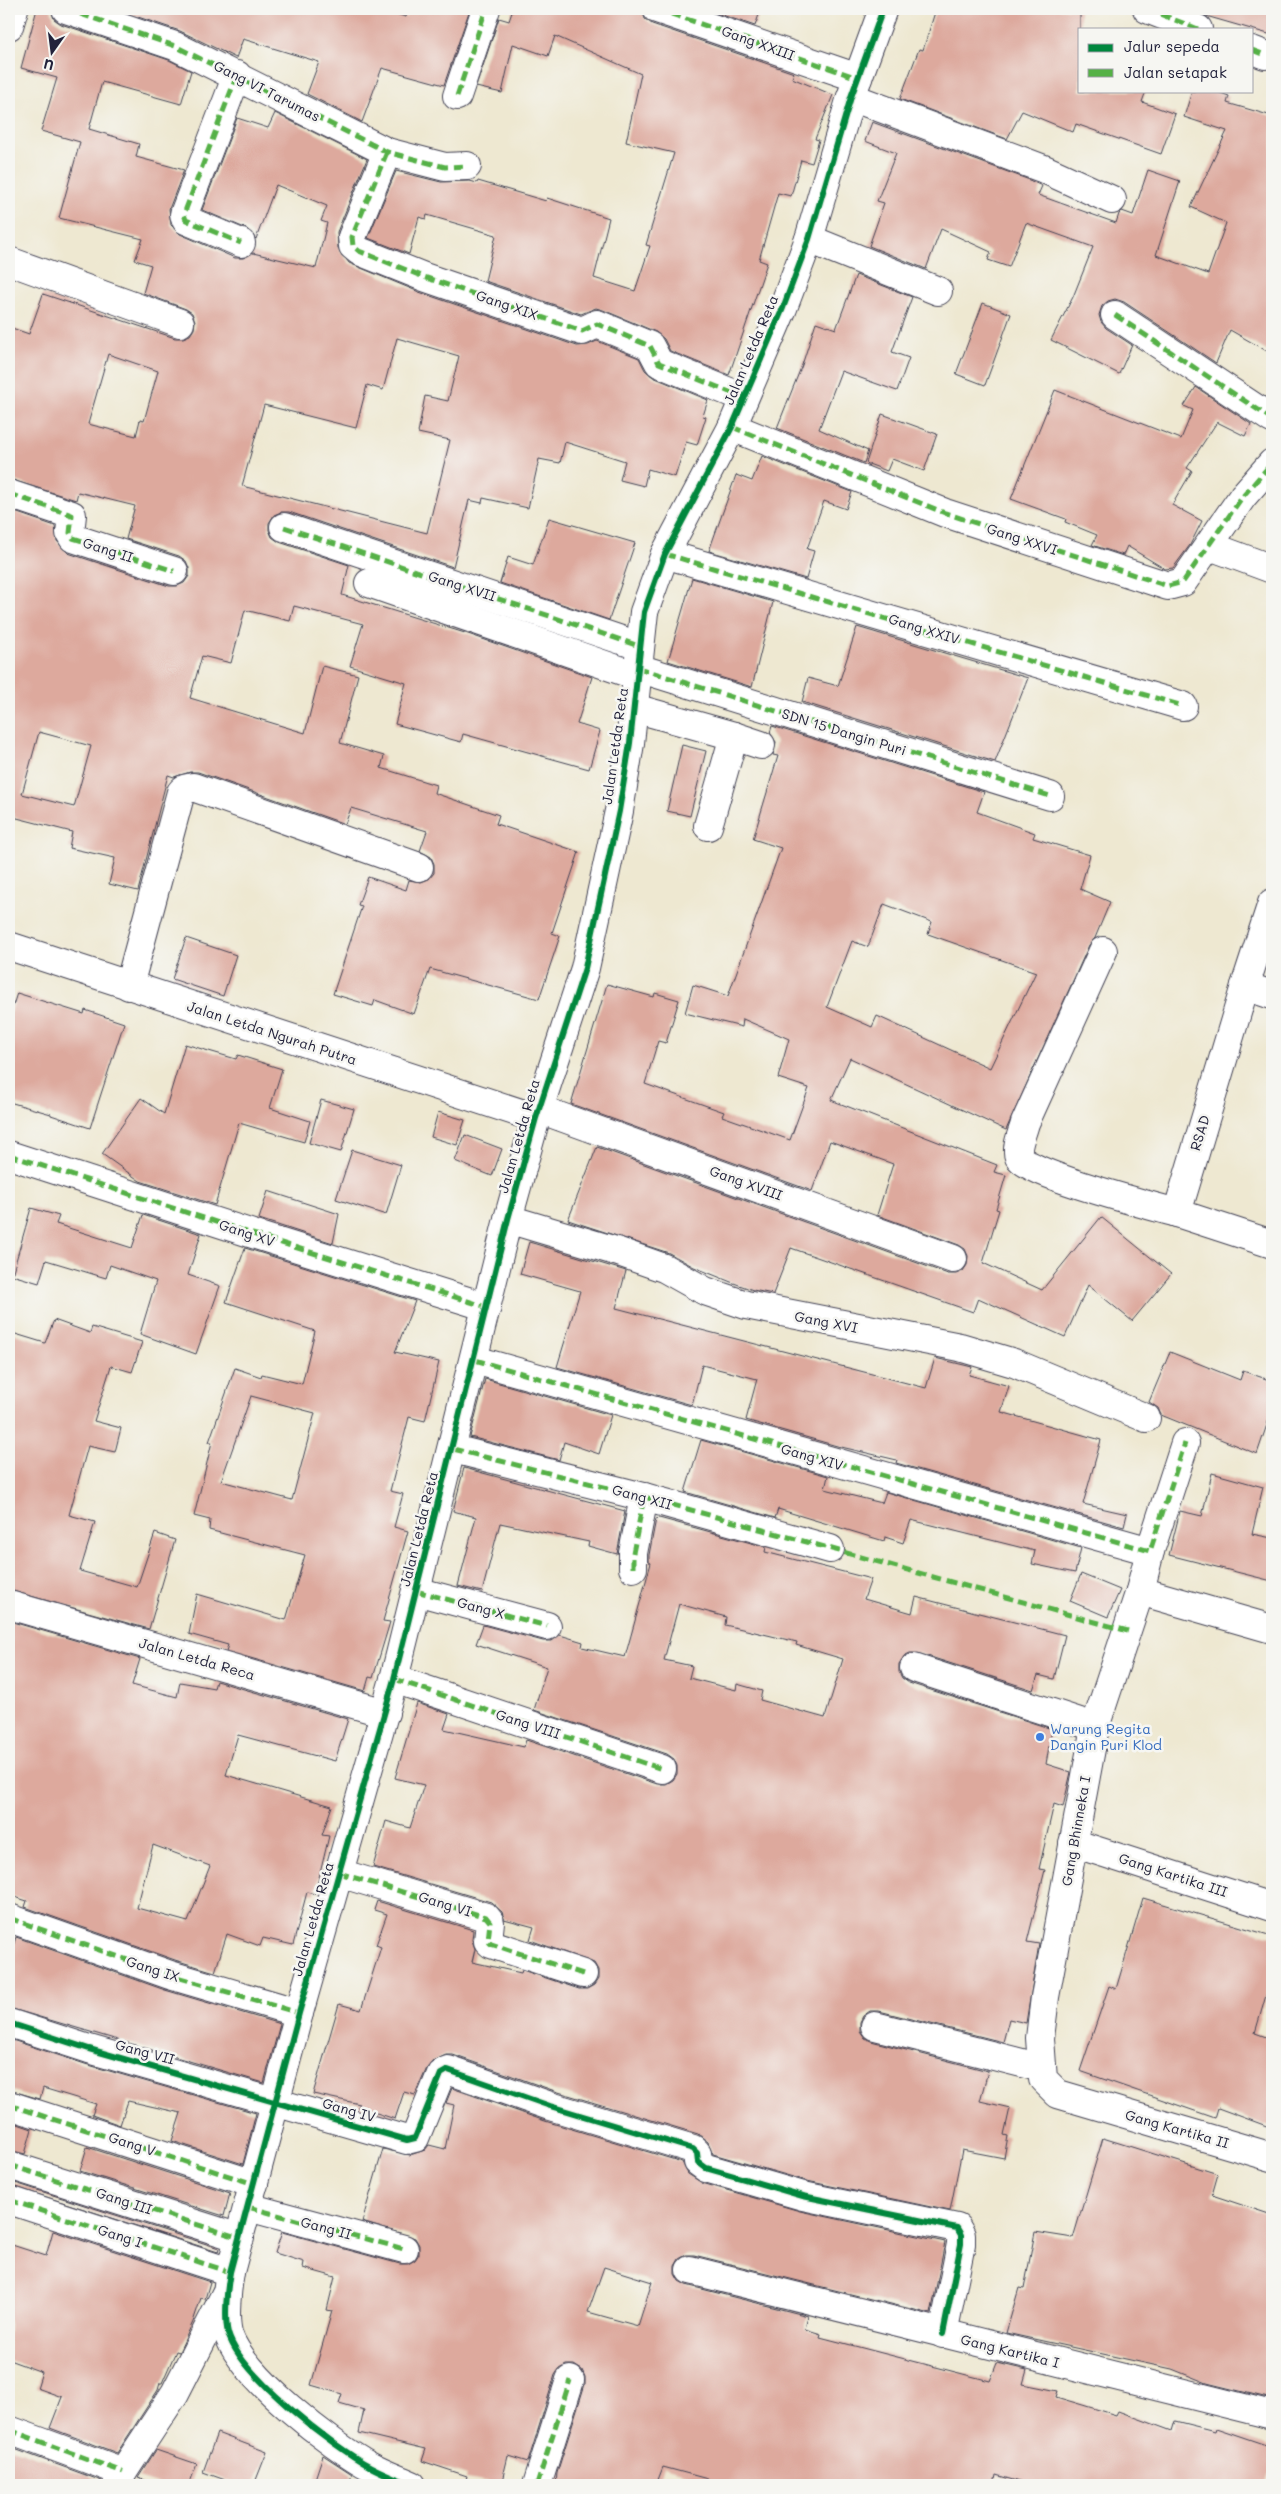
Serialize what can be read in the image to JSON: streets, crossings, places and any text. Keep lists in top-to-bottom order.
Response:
{
  "streets": {
    "street": [
      "Gang XXIII",
      "Gang VI Tarumas",
      "Gang XIX",
      "Jalan Letda Reta",
      "Gang XXVI",
      "Gang II",
      "Gang XVII",
      "Gang XXIV",
      "SDN 15 Dangin Puri",
      "Jalan Letda Ngurah Putra",
      "RSAD",
      "Gang XVIII",
      "Gang XV",
      "Gang XVI",
      "Gang XIV",
      "Gang XII",
      "Gang X",
      "Jalan Letda Reca",
      "Gang VIII",
      "Gang Bhinneka I",
      "Gang Kartika III",
      "Gang VI",
      "Gang IX",
      "Gang VII",
      "Gang IV",
      "Gang Kartika II",
      "Gang V",
      "Gang III",
      "Gang I",
      "Gang Kartika I"
    ]
  },
  "crossings": [
    ["Gang XXIII", "Jalan Letda Reta"],
    ["Gang VI Tarumas", "Gang XIX"],
    ["Gang XIX", "Jalan Letda Reta"],
    ["Jalan Letda Reta", "Gang XXVI"],
    ["Jalan Letda Reta", "Gang II"],
    ["Jalan Letda Reta", "Gang XVII"],
    ["Jalan Letda Reta", "Gang XXIV"],
    ["Jalan Letda Reta", "SDN 15 Dangin Puri"],
    ["Jalan Letda Reta", "Jalan Letda Ngurah Putra"],
    ["Jalan Letda Reta", "Gang XVIII"],
    ["Jalan Letda Reta", "Gang XV"],
    ["Jalan Letda Reta", "Gang XVI"],
    ["Jalan Letda Reta", "Gang XIV"],
    ["Jalan Letda Reta", "Gang XII"],
    ["Jalan Letda Reta", "Gang X"],
    ["Jalan Letda Reta", "Jalan Letda Reca"],
    ["Jalan Letda Reta", "Gang VIII"],
    ["Jalan Letda Reta", "Gang VI"],
    ["Jalan Letda Reta", "Gang IX"],
    ["Jalan Letda Reta", "Gang VII"],
    ["Jalan Letda Reta", "Gang IV"],
    ["Jalan Letda Reta", "Gang V"],
    ["Jalan Letda Reta", "Gang III"],
    ["Jalan Letda Reta", "Gang I"],
    ["Gang II", "Gang V"],
    ["Gang XVII", "SDN 15 Dangin Puri"],
    ["Jalan Letda Ngurah Putra", "Gang XVIII"],
    ["Gang XIV", "Gang Bhinneka I"],
    ["Gang Bhinneka I", "Gang Kartika III"],
    ["Gang Bhinneka I", "Gang Kartika II"],
    ["Gang VII", "Gang IV"],
    ["Gang IV", "Gang Kartika I"]
  ],
  "places": ["Warung Regita Dangin Puri Klod"],
  "legend": ["Jalur sepeda", "Jalan setapak"],
  "north": "bottom"
}
